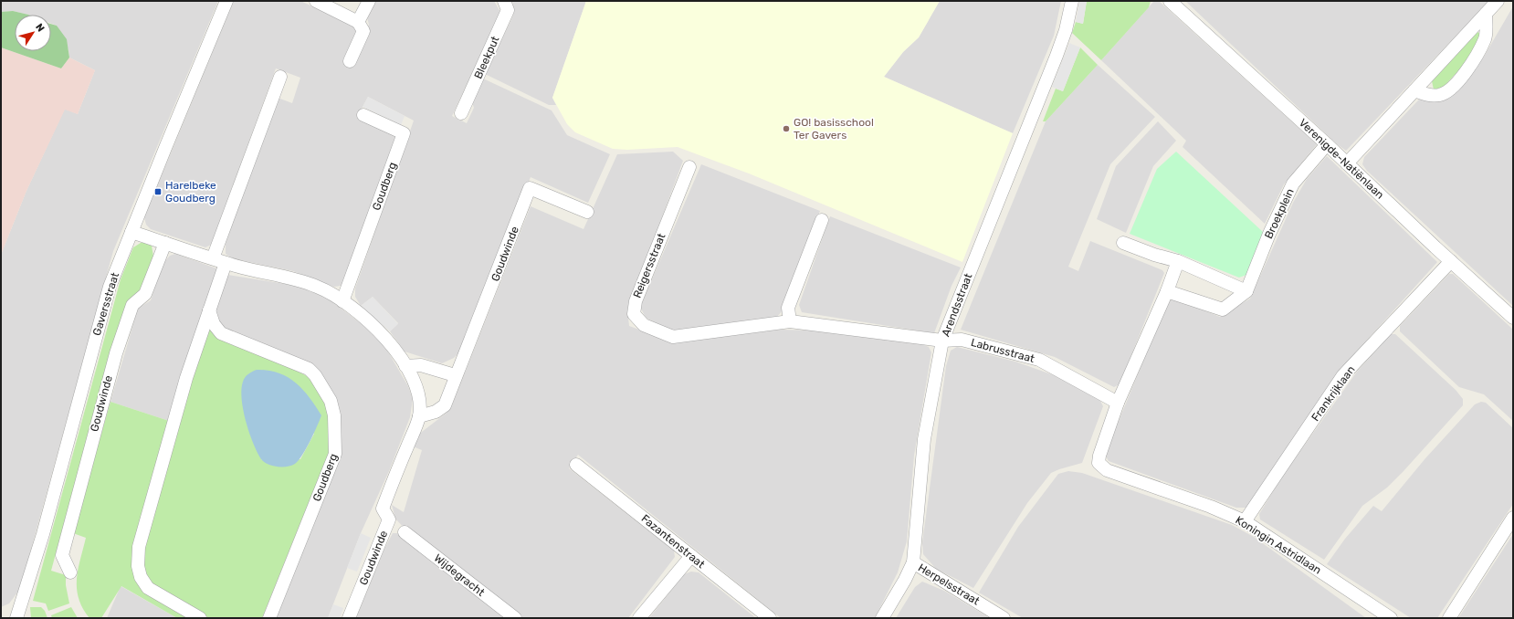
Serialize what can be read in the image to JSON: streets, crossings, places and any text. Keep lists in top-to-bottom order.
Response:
{
  "streets": {
    "street": [
      "Bleekput",
      "Verenigde-Natiënlaan",
      "Goudberg",
      "Broekplein",
      "Goudwinde",
      "Reigersstraat",
      "Gaversstraat",
      "Arendsstraat",
      "Labrusstraat",
      "Frankrijklaan",
      "Fazantenstraat",
      "Koningin Astridlaan",
      "Wijdegracht",
      "Herpelsstraat"
    ]
  },
  "crossings": [
    ["Verenigde-Natiënlaan", "Broekplein"],
    ["Verenigde-Natiënlaan", "Frankrijklaan"],
    ["Reigersstraat", "Arendsstraat"],
    ["Reigersstraat", "Labrusstraat"],
    ["Arendsstraat", "Labrusstraat"],
    ["Arendsstraat", "Herpelsstraat"],
    ["Labrusstraat", "Koningin Astridlaan"],
    ["Frankrijklaan", "Koningin Astridlaan"]
  ],
  "places": {
    "other": ["GO! basisschool Ter Gavers"],
    "transit": ["Harelbeke Goudberg"]
  },
  "north": "top right"
}
